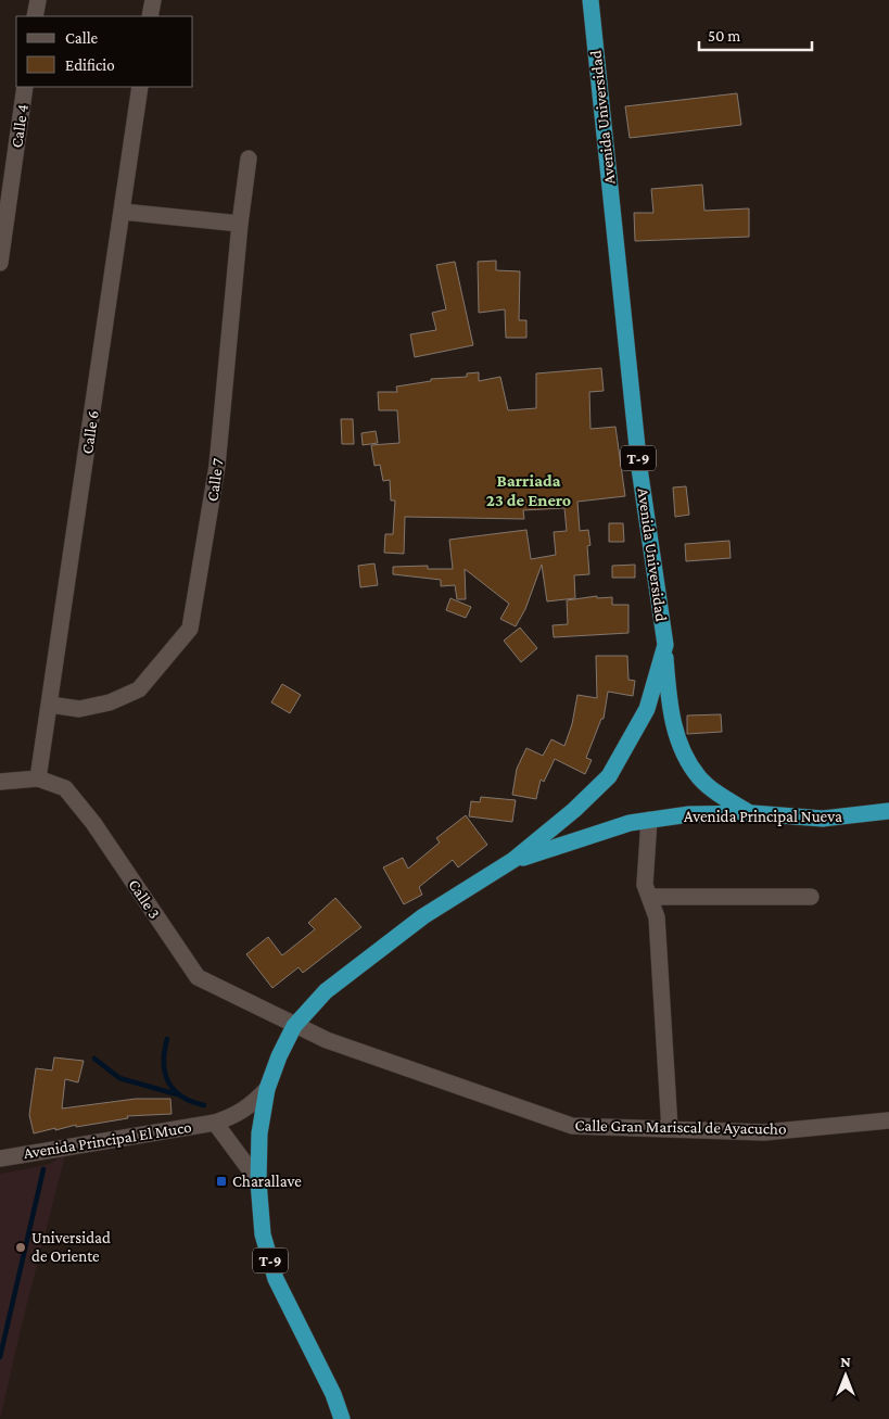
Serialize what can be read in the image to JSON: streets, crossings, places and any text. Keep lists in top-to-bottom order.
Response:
{
  "streets": {
    "highway": ["Avenida Universidad", "T-9", "Avenida Principal Nueva"],
    "street": [
      "Calle 4",
      "Calle 6",
      "Calle 7",
      "Calle 3",
      "Calle Gran Mariscal de Ayacucho",
      "Avenida Principal El Muco"
    ]
  },
  "crossings": [
    ["Avenida Universidad", "T-9"],
    ["Avenida Universidad", "Avenida Principal Nueva"],
    ["Calle 6", "Calle 7"],
    ["Calle 6", "Calle 3"],
    ["T-9", "Avenida Principal Nueva"],
    ["T-9", "Calle 3"],
    ["T-9", "Calle Gran Mariscal de Ayacucho"],
    ["T-9", "Avenida Principal El Muco"],
    ["Calle 3", "Calle Gran Mariscal de Ayacucho"]
  ],
  "districts": ["Barriada 23 de Enero"],
  "places": {
    "transit": ["Charallave"],
    "other": ["Universidad de Oriente"]
  },
  "legend": ["Calle", "Edificio"],
  "scale_bar": "50 m",
  "north": "top"
}
